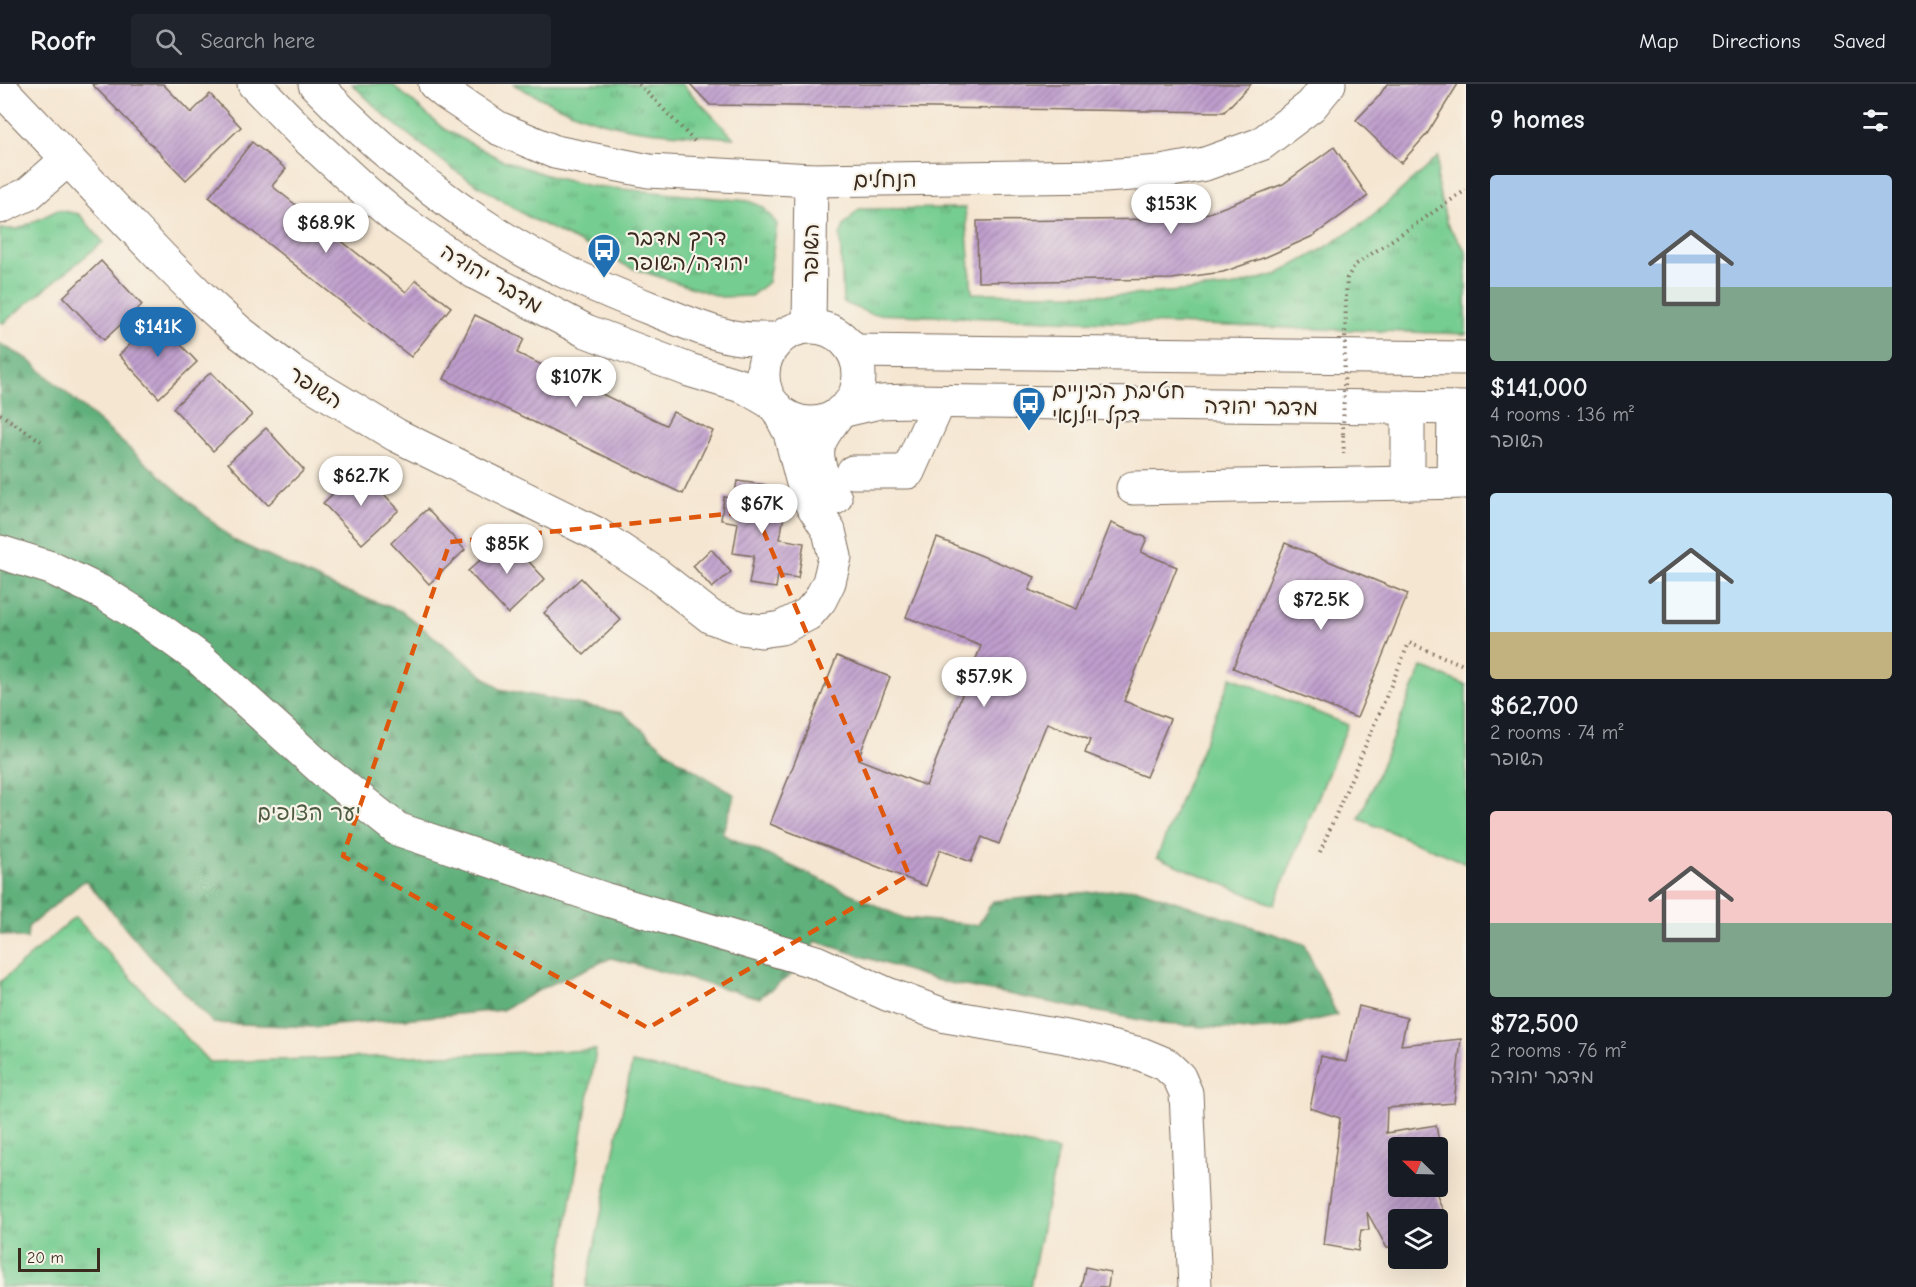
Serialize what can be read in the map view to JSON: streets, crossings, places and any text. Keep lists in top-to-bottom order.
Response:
{
  "streets": {
    "street": ["הנחלים", "השופר", "מדבר יהודה"]
  },
  "crossings": [
    ["הנחלים", "השופר"],
    ["השופר", "מדבר יהודה"]
  ],
  "parks": ["יער הצופים"],
  "places": {
    "bus stop": ["דרך מדבר יהודה/השופר", "חטיבת הביניים דקל וילנאי"]
  },
  "scale_bar": "20 m",
  "north": "top left",
  "page": {
    "header": "Roofr",
    "search": "Search here",
    "nav": ["Map", "Directions", "Saved"],
    "heading": "9 homes",
    "list": [
      {
        "name": "$141,000",
        "note": "4 rooms · 136 m² · השופר"
      },
      {
        "name": "$62,700",
        "note": "2 rooms · 74 m² · השופר"
      },
      {
        "name": "$72,500",
        "note": "2 rooms · 76 m² · מדבר יהודה"
      }
    ],
    "price": [
      "$153K",
      "$68.9K",
      "$141K",
      "$107K",
      "$62.7K",
      "$67K",
      "$85K",
      "$72.5K",
      "$57.9K"
    ],
    "scale": "20 m"
  }
}
